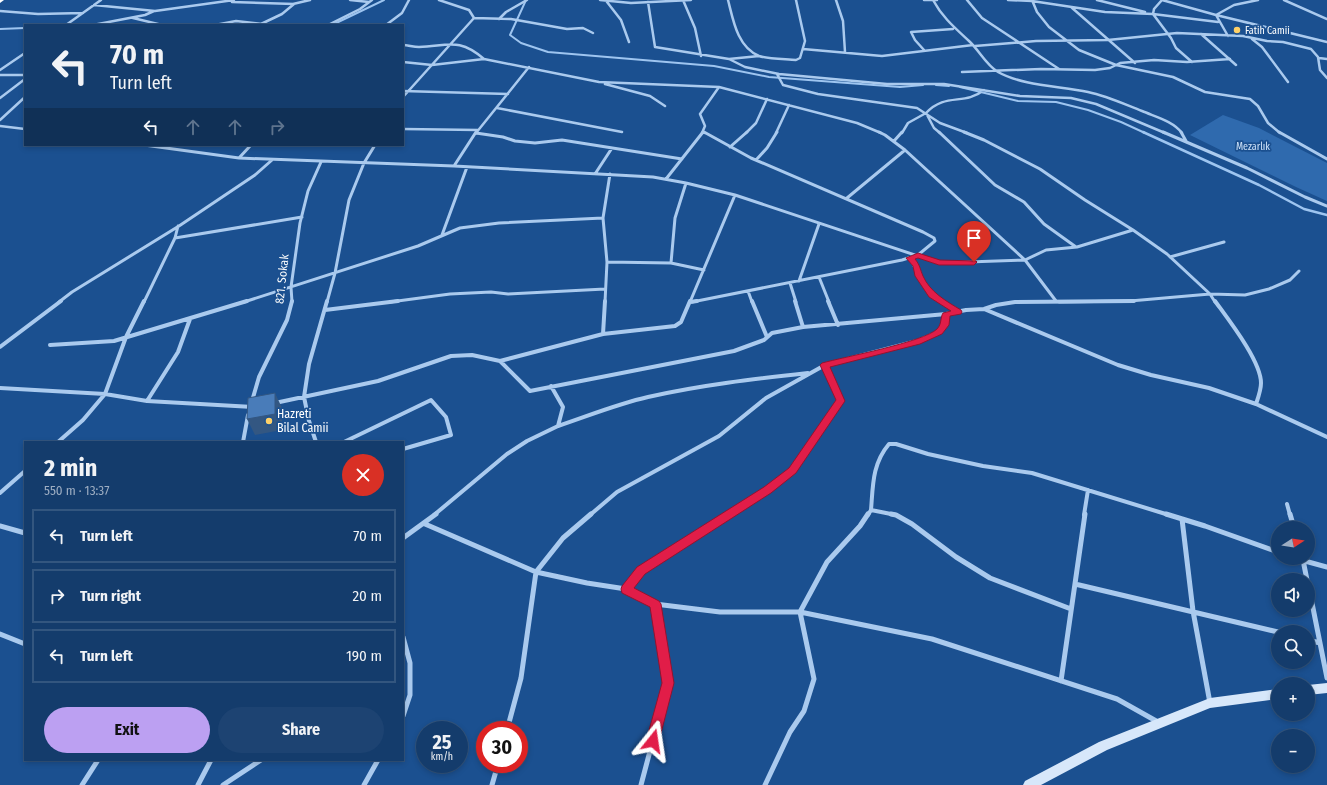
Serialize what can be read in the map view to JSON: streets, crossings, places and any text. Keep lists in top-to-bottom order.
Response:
{
  "streets": {
    "street": ["821. Sokak"]
  },
  "parks": ["Mezarlık"],
  "places": ["Fatih Camii", "Hazreti Bilal Camii"],
  "north": "right",
  "page": {
    "turn": ["70 m", "Turn left"],
    "heading": ["2 min", "550 m · 13:37"],
    "list": [
      {
        "name": "Turn left",
        "value": "70 m"
      },
      {
        "name": "Turn right",
        "value": "20 m"
      },
      {
        "name": "Turn left",
        "value": "190 m"
      }
    ],
    "map_buttons": ["+", "−"],
    "buttons": ["Exit", "Share"],
    "speed": "25 km/h",
    "limit": "30"
  }
}
